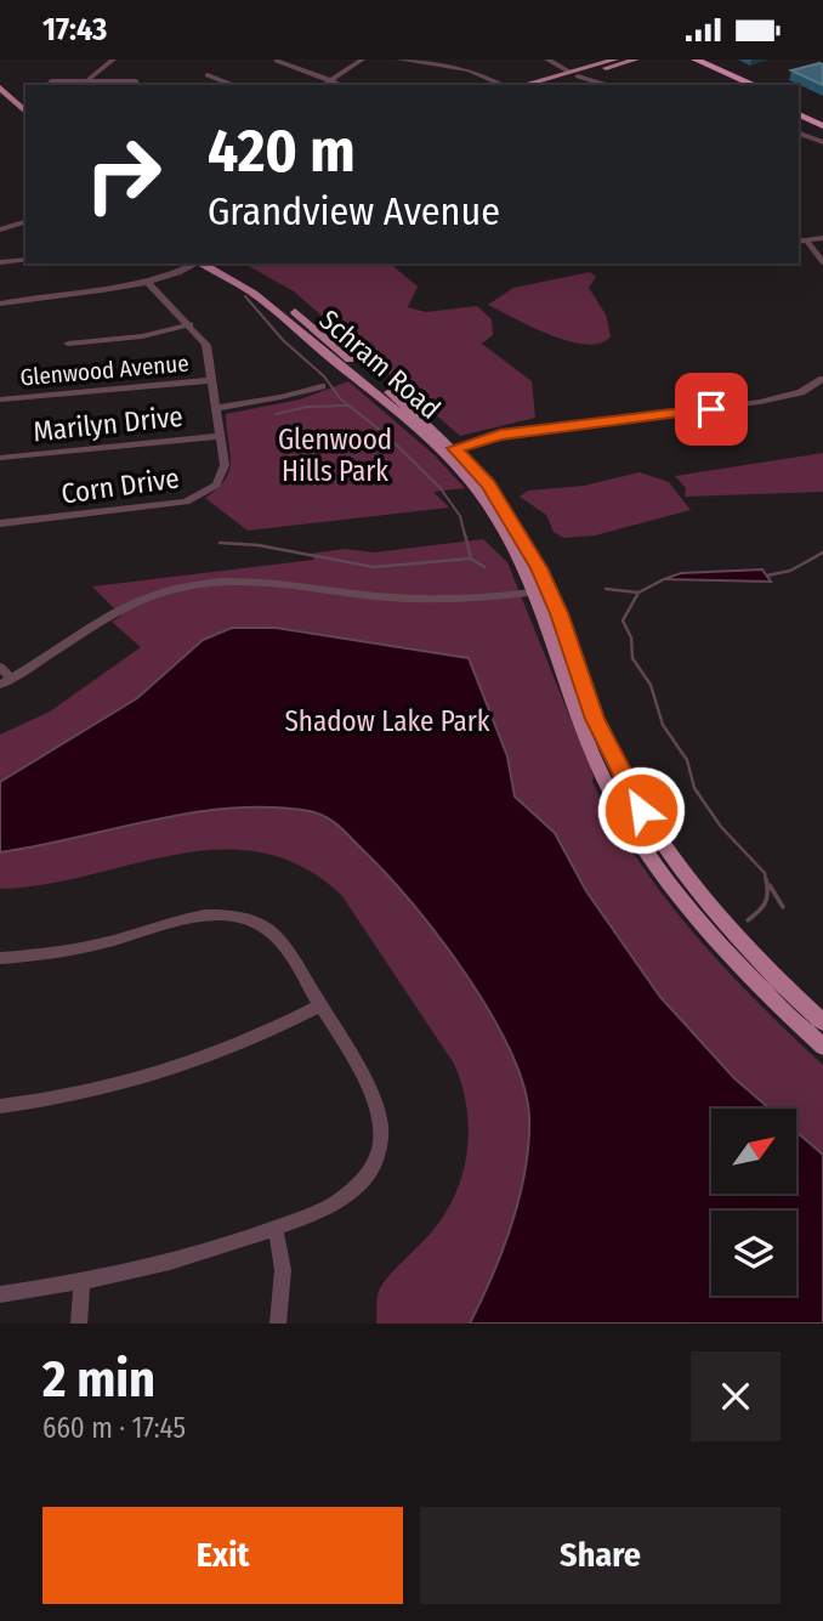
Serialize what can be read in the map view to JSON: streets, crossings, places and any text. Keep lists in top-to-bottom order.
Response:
{
  "streets": {
    "main road": ["Schram Road"],
    "street": ["Glenwood Avenue", "Marilyn Drive", "Corn Drive"]
  },
  "crossings": [
    ["Glenwood Avenue", "Corn Drive"],
    ["Marilyn Drive", "Corn Drive"]
  ],
  "parks": ["Glenwood Hills Park", "Shadow Lake Park"],
  "north": "top right",
  "page": {
    "status": "17:43",
    "turn": ["420 m", "Grandview Avenue"],
    "heading": ["2 min", "660 m · 17:45"],
    "buttons": ["Exit", "Share"]
  }
}
